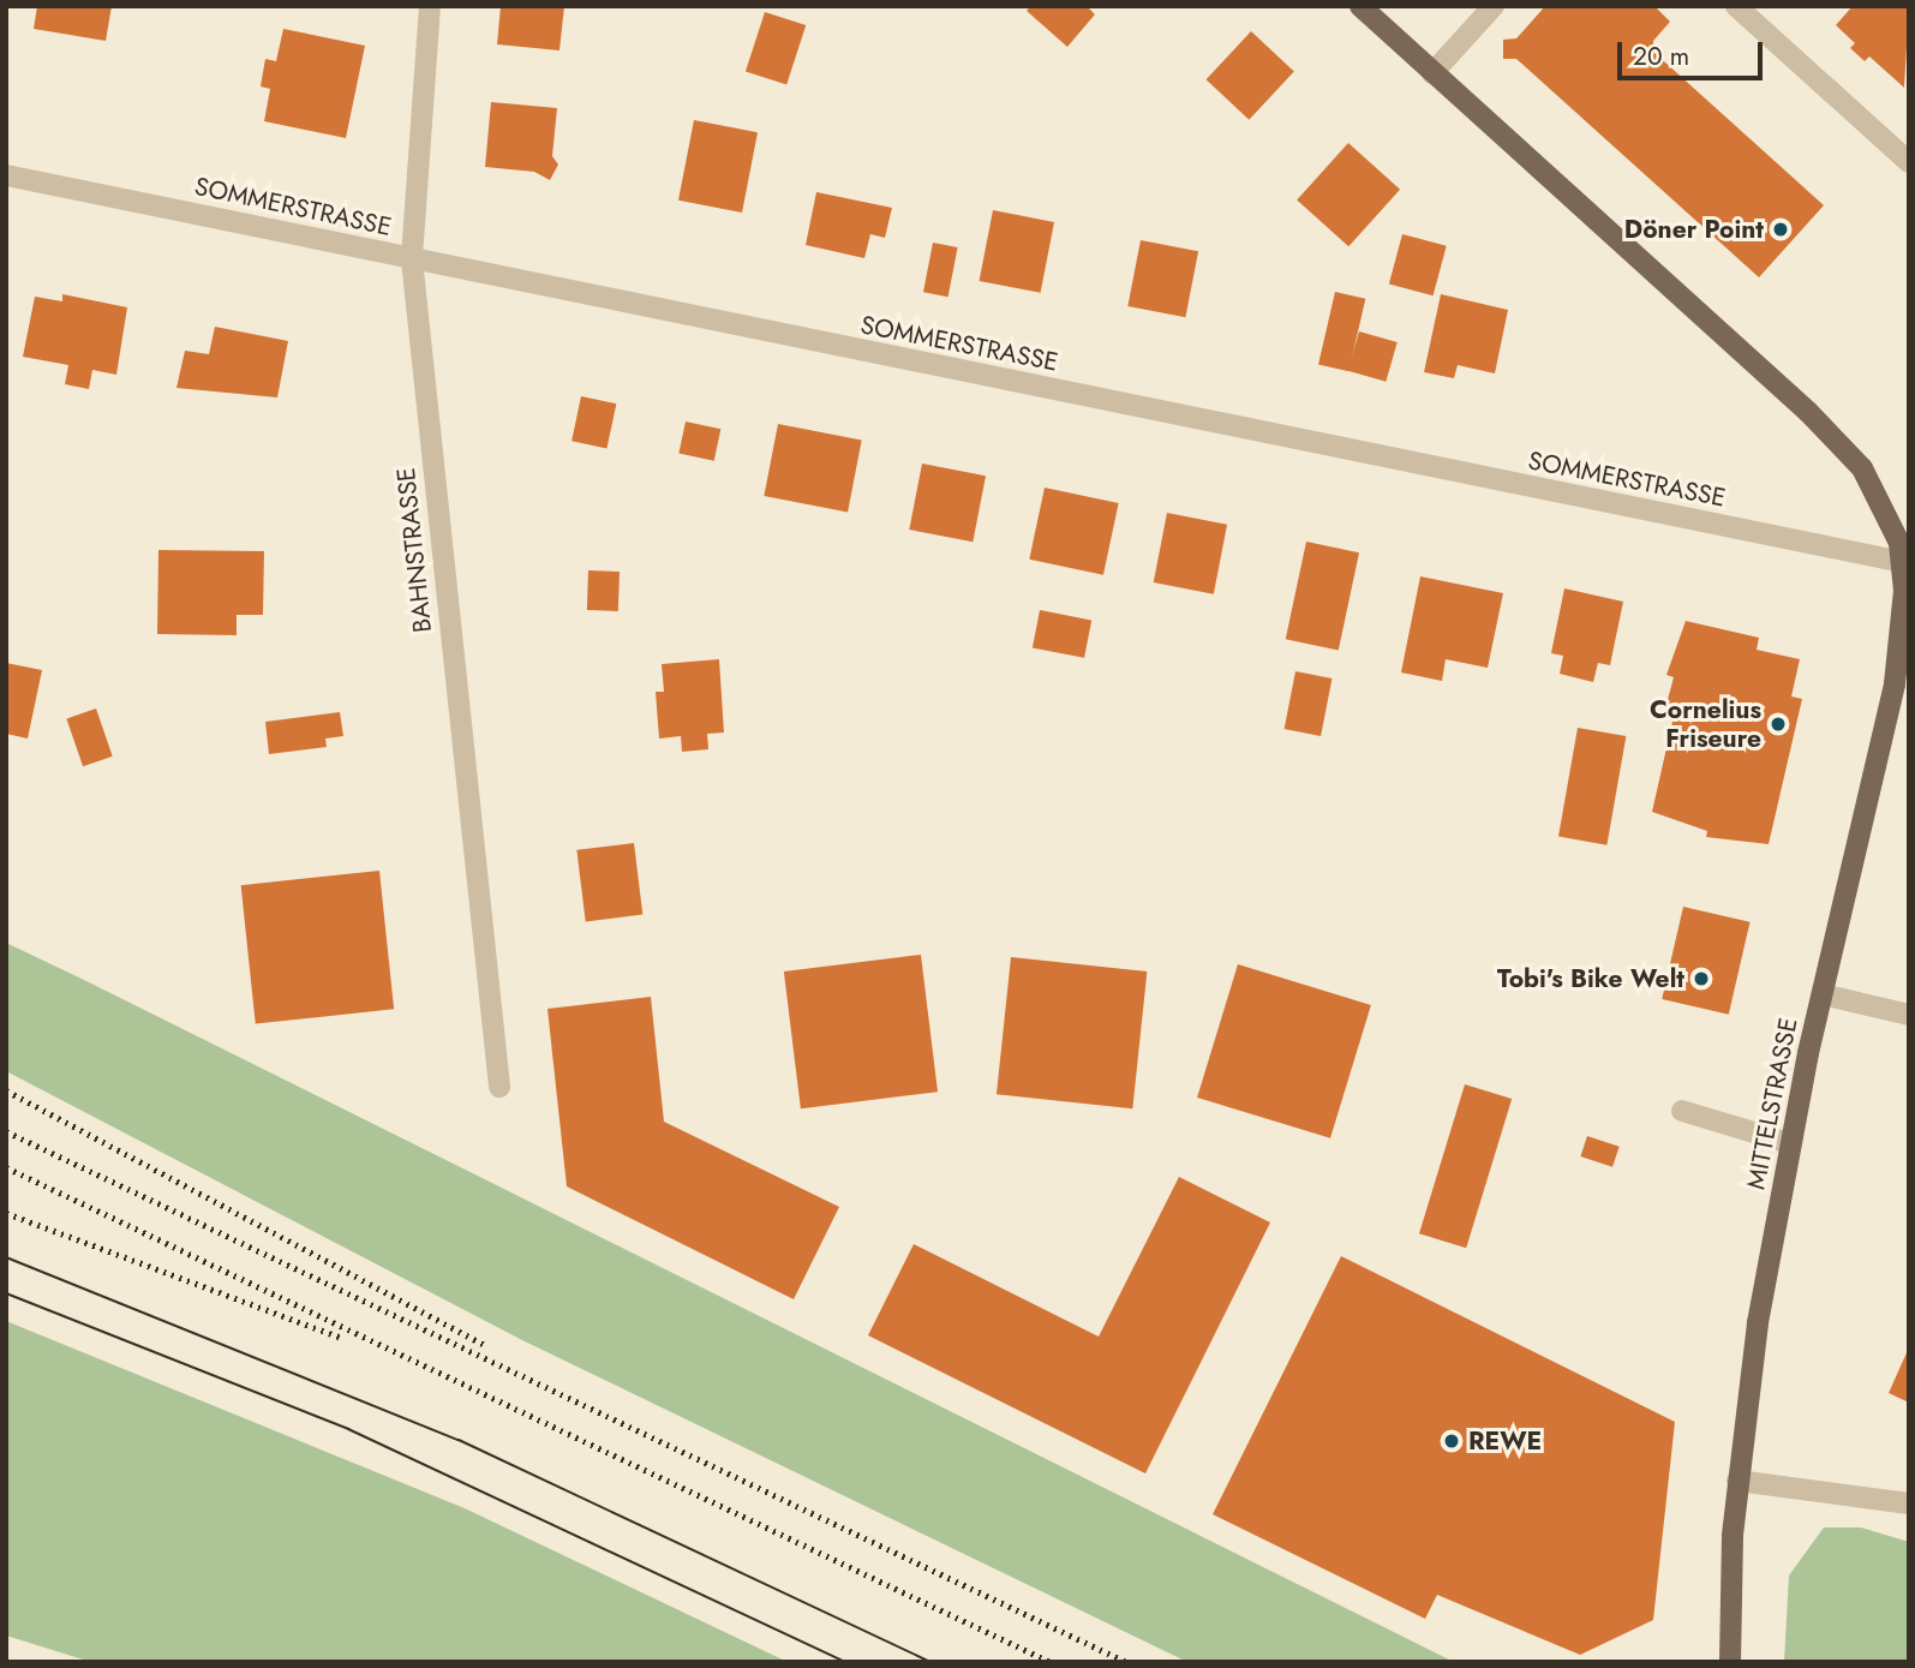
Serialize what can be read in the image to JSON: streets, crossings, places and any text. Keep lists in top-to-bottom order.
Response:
{
  "streets": {
    "main road": ["MITTELSTRASSE"],
    "street": ["SOMMERSTRASSE", "BAHNSTRASSE"]
  },
  "crossings": [
    ["SOMMERSTRASSE", "BAHNSTRASSE"],
    ["SOMMERSTRASSE", "MITTELSTRASSE"]
  ],
  "places": [
    "Döner Point",
    "Cornelius Friseure",
    "Tobi's Bike Welt",
    "REWE"
  ],
  "scale_bar": "20 m"
}
